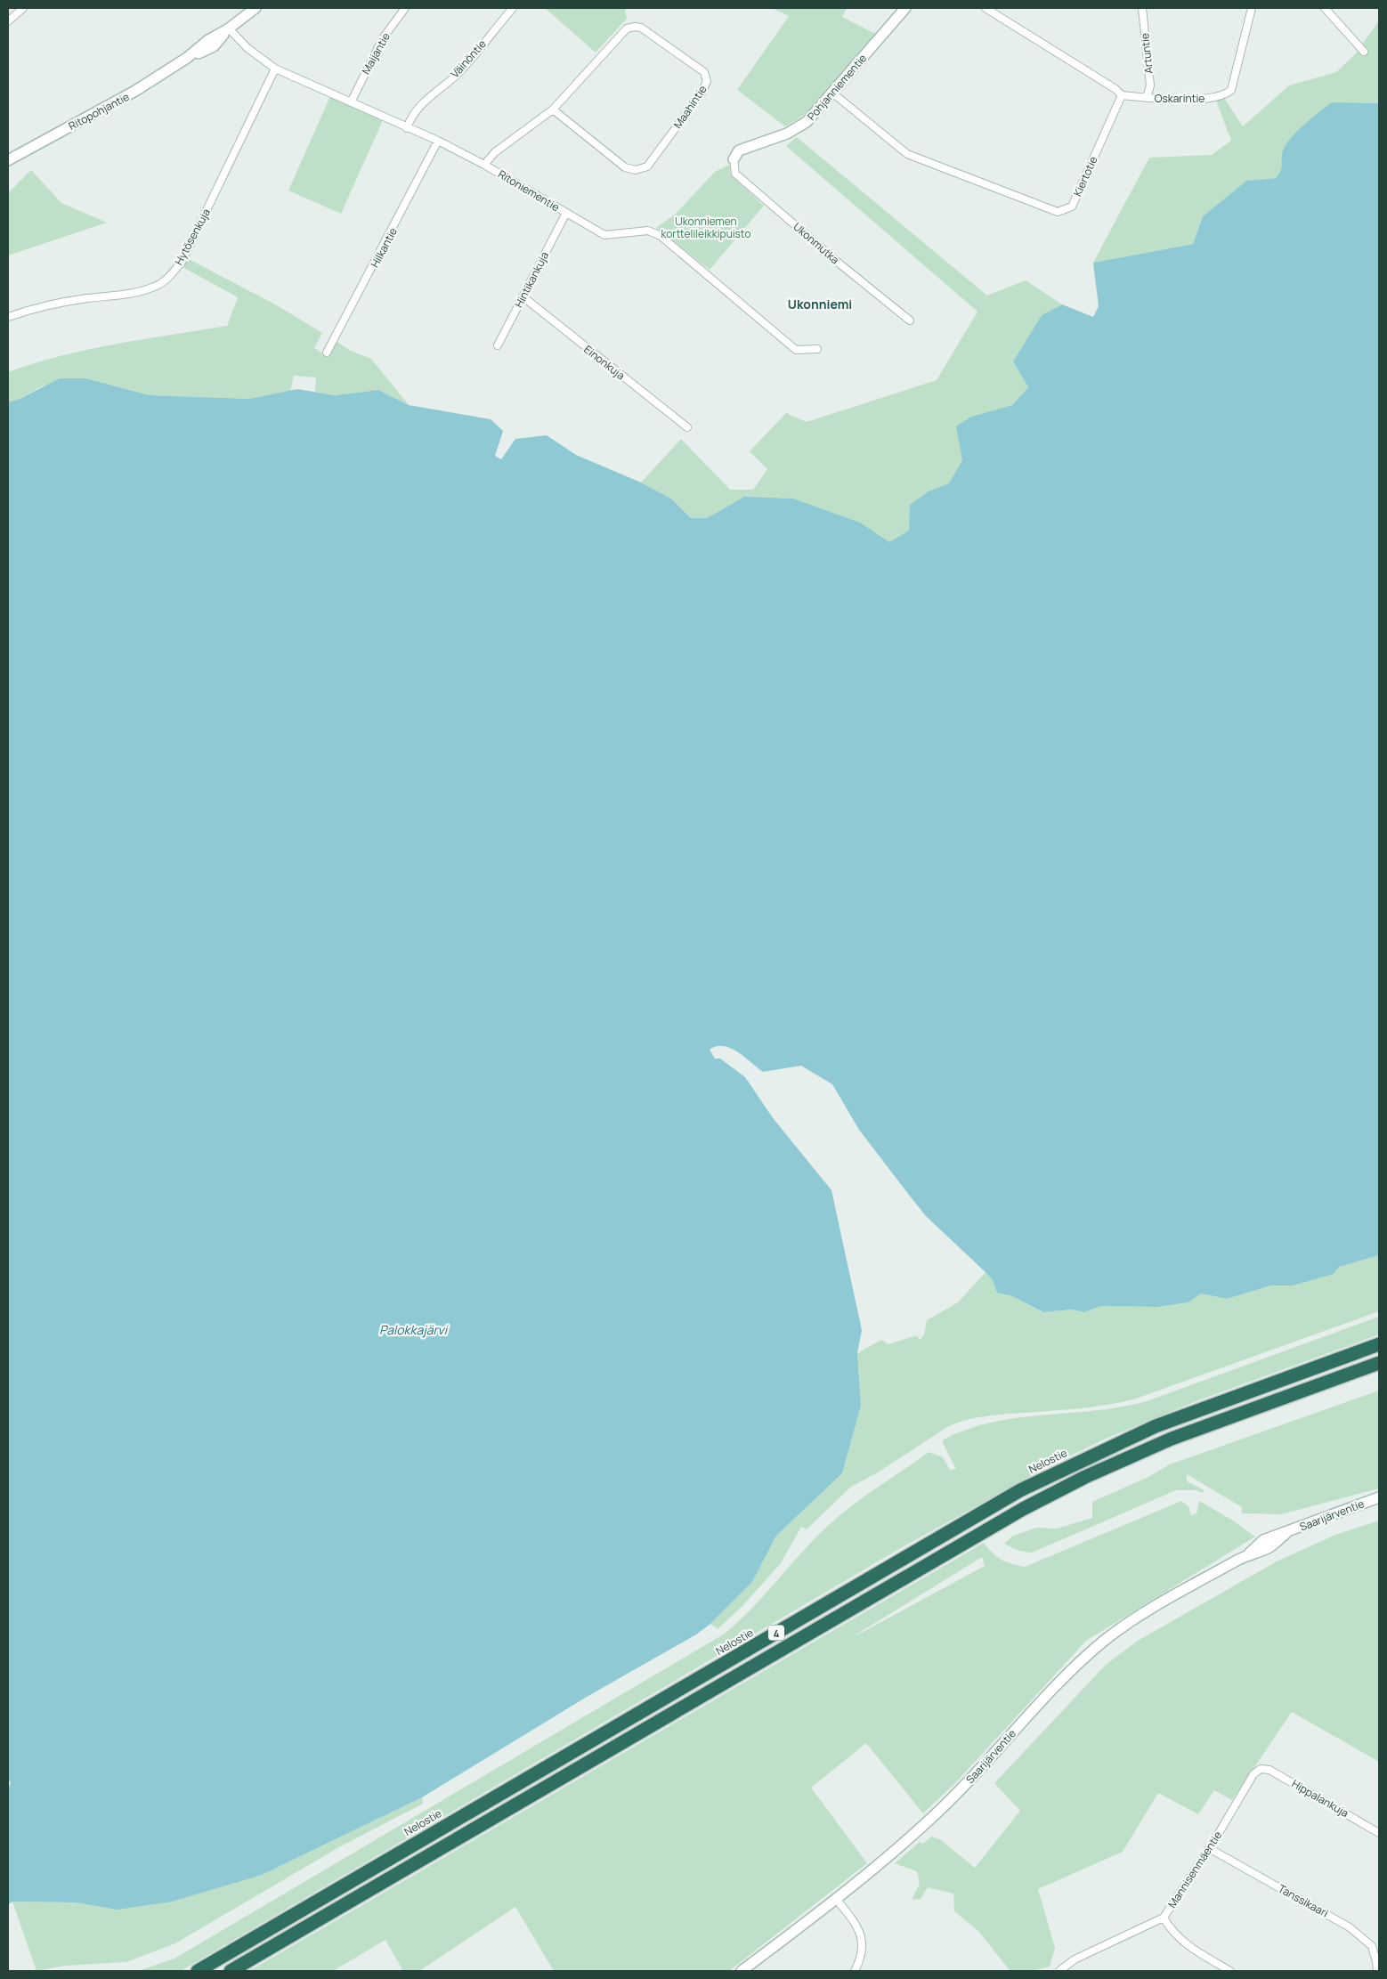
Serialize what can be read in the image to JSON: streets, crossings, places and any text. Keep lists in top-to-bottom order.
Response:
{
  "streets": {
    "highway": ["Nelostie", "4"],
    "main road": ["Pohjanniementie", "Ritopohjantie", "Saarijärventie"],
    "street": [
      "Maijantie",
      "Artuntie",
      "Väinöntie",
      "Oskarintie",
      "Maahintie",
      "Kiertotie",
      "Ritoniementie",
      "Hytösenkuja",
      "Ukonmutka",
      "Hilkantie",
      "Hintikankuja",
      "Einonkuja",
      "Hippalankuja",
      "Mannisenmäentie",
      "Tanssikaari"
    ]
  },
  "crossings": [
    ["Maijantie", "Ritoniementie"],
    ["Artuntie", "Oskarintie"],
    ["Väinöntie", "Ritoniementie"],
    ["Pohjanniementie", "Kiertotie"],
    ["Pohjanniementie", "Ukonmutka"],
    ["Oskarintie", "Kiertotie"],
    ["Maahintie", "Ritoniementie"],
    ["Ritopohjantie", "Ritoniementie"],
    ["Ritoniementie", "Hytösenkuja"],
    ["Ritoniementie", "Hilkantie"],
    ["Ritoniementie", "Hintikankuja"],
    ["Hintikankuja", "Einonkuja"],
    ["Hippalankuja", "Mannisenmäentie"],
    ["Mannisenmäentie", "Tanssikaari"]
  ],
  "districts": ["Ukonniemi"],
  "water": ["Palokkajärvi"],
  "parks": ["Ukonniemen korttelileikkipuisto"]
}
